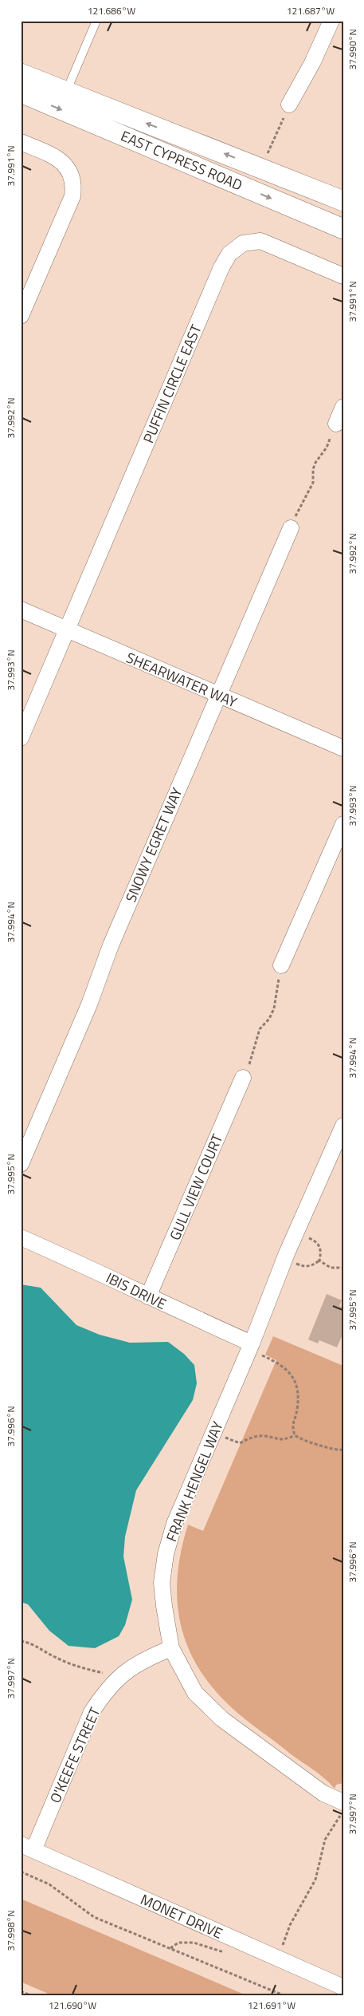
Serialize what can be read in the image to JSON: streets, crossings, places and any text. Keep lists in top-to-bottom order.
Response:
{
  "streets": {
    "street": [
      "EAST CYPRESS ROAD",
      "PUFFIN CIRCLE EAST",
      "SHEARWATER WAY",
      "SNOWY EGRET WAY",
      "GULL VIEW COURT",
      "IBIS DRIVE",
      "FRANK HENGEL WAY",
      "O'KEEFE STREET",
      "MONET DRIVE"
    ]
  },
  "crossings": [
    ["PUFFIN CIRCLE EAST", "SHEARWATER WAY"],
    ["SHEARWATER WAY", "SNOWY EGRET WAY"],
    ["GULL VIEW COURT", "IBIS DRIVE"],
    ["IBIS DRIVE", "FRANK HENGEL WAY"],
    ["FRANK HENGEL WAY", "O'KEEFE STREET"],
    ["O'KEEFE STREET", "MONET DRIVE"]
  ],
  "coordinates": [
    "121.686°W",
    "121.687°W",
    "37.990°N",
    "37.991°N",
    "37.992°N",
    "37.993°N",
    "37.994°N",
    "37.995°N",
    "37.996°N",
    "37.997°N",
    "37.998°N",
    "121.690°W",
    "121.691°W"
  ]
}
